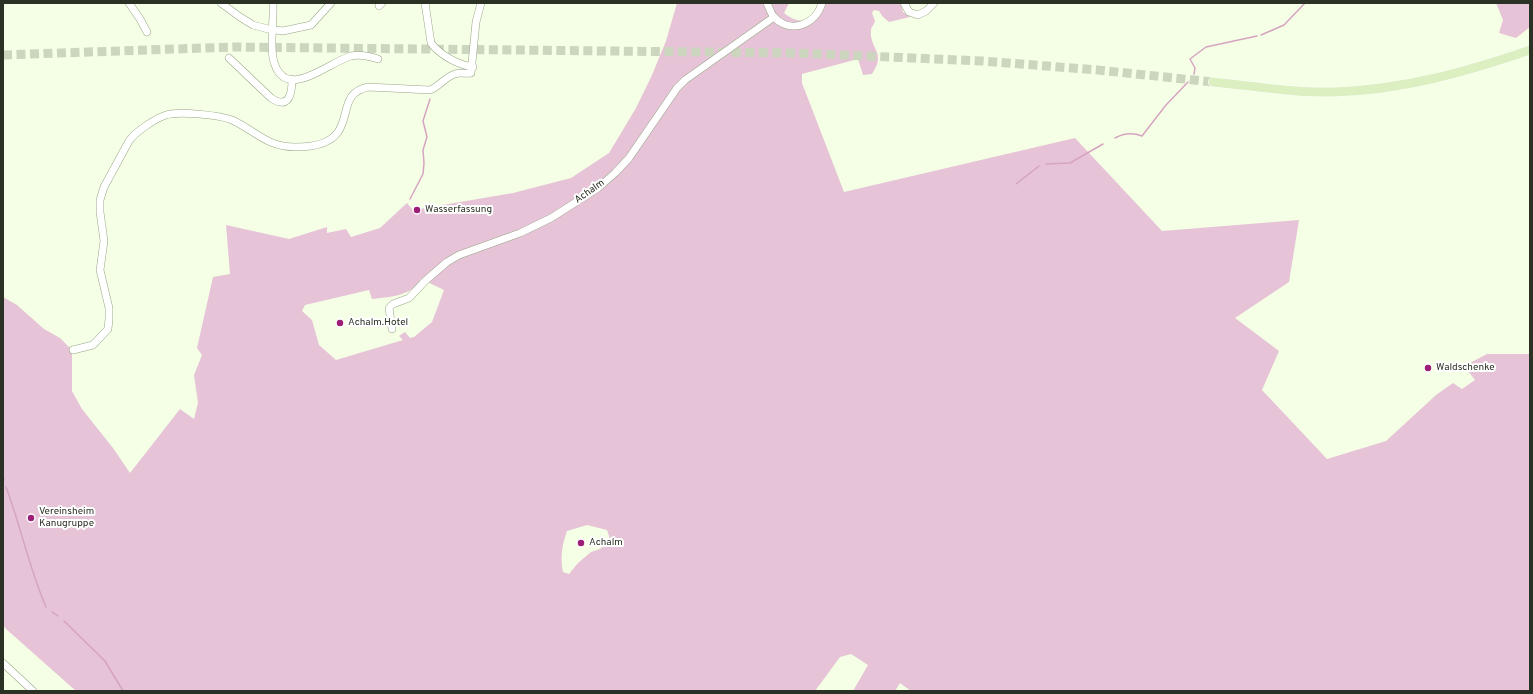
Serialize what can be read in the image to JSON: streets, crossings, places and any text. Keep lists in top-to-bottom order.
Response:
{
  "streets": {
    "street": ["Achalm"]
  },
  "places": [
    "Wasserfassung",
    "Achalm.Hotel",
    "Waldschenke",
    "Vereinsheim Kanugruppe",
    "Achalm"
  ]
}
